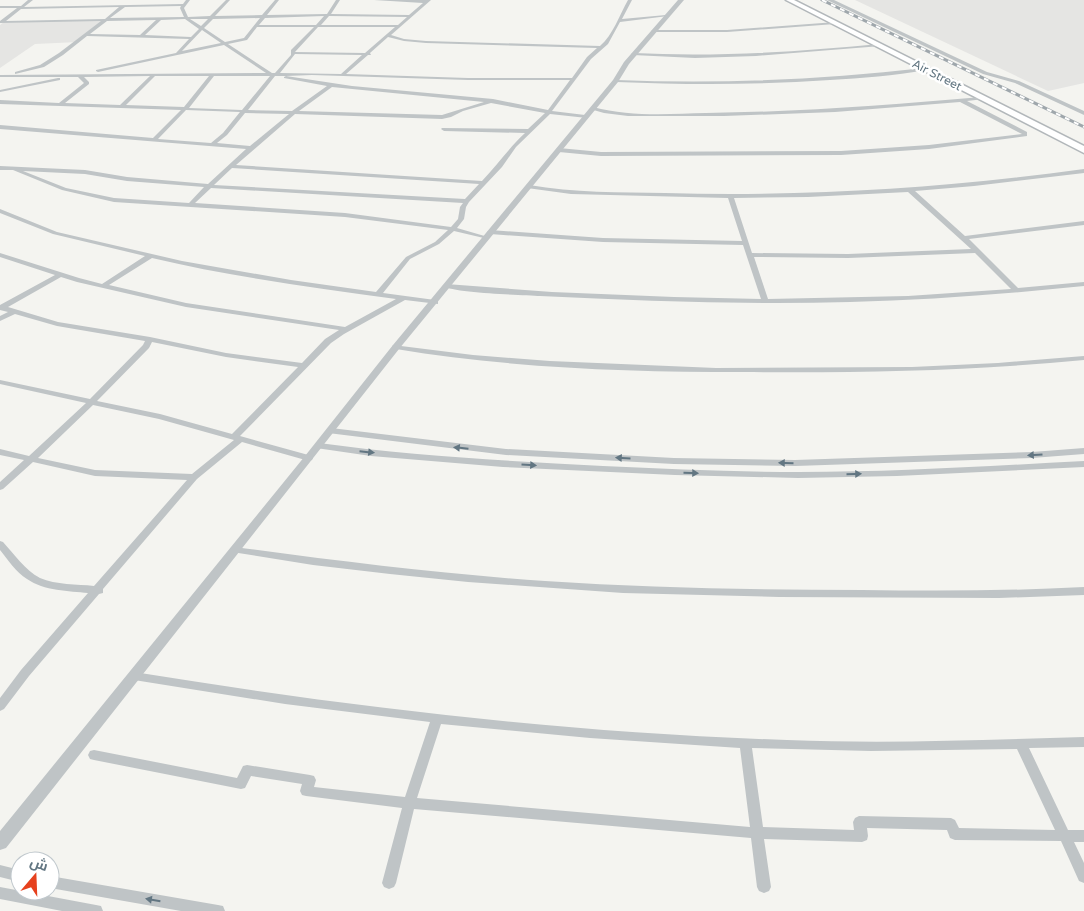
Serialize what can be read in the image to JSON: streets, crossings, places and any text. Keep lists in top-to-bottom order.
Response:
{
  "streets": {
    "main road": ["Air Street"]
  },
  "north": "top"
}
